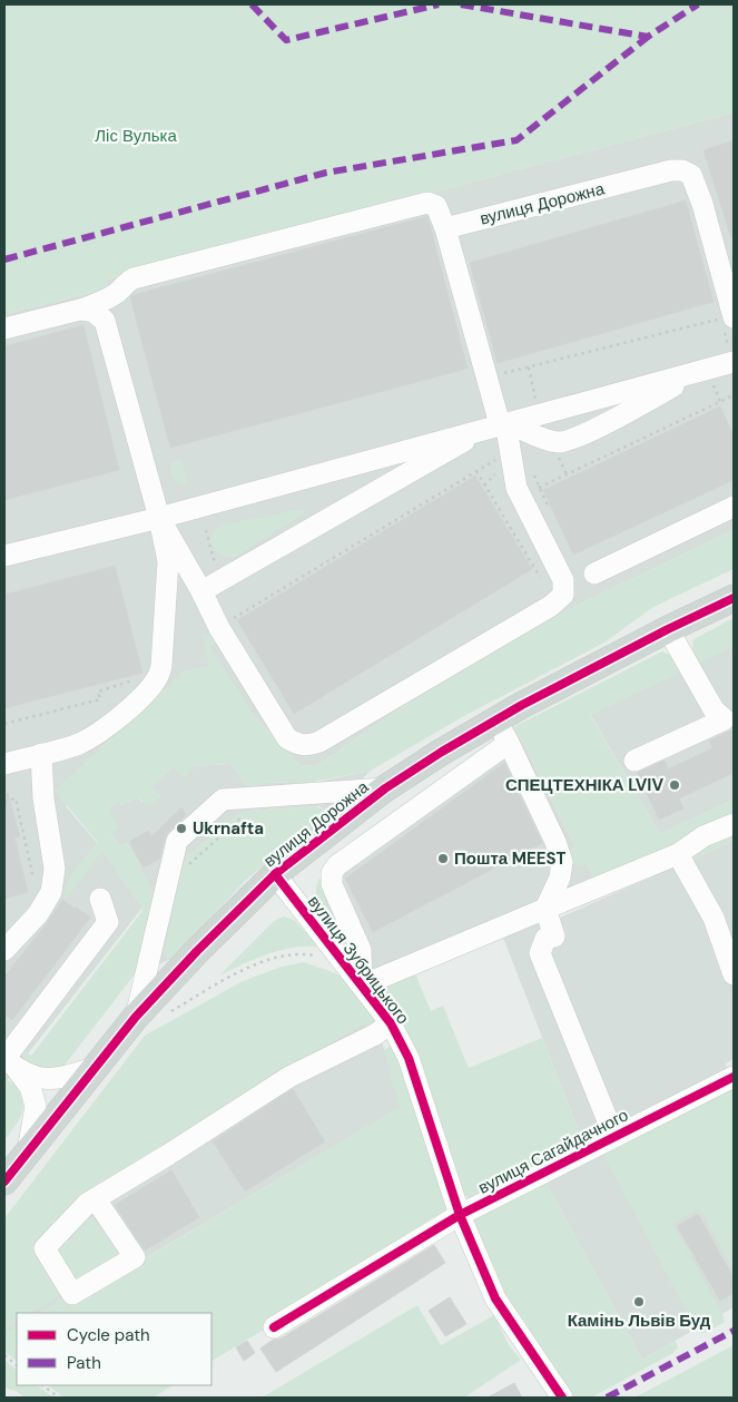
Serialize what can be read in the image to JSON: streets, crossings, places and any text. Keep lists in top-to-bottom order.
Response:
{
  "streets": {
    "main road": ["вулиця Дорожна"],
    "street": ["вулиця Зубрицького", "вулиця Сагайдачного"]
  },
  "crossings": [
    ["вулиця Дорожна", "вулиця Зубрицького"],
    ["вулиця Зубрицького", "вулиця Сагайдачного"]
  ],
  "parks": ["Ліс Вулька"],
  "places": [
    "СПЕЦТЕХНІКА LVIV",
    "Ukrnafta",
    "Пошта MEEST",
    "Камінь Львів Буд"
  ],
  "legend": ["Cycle path", "Path"]
}
